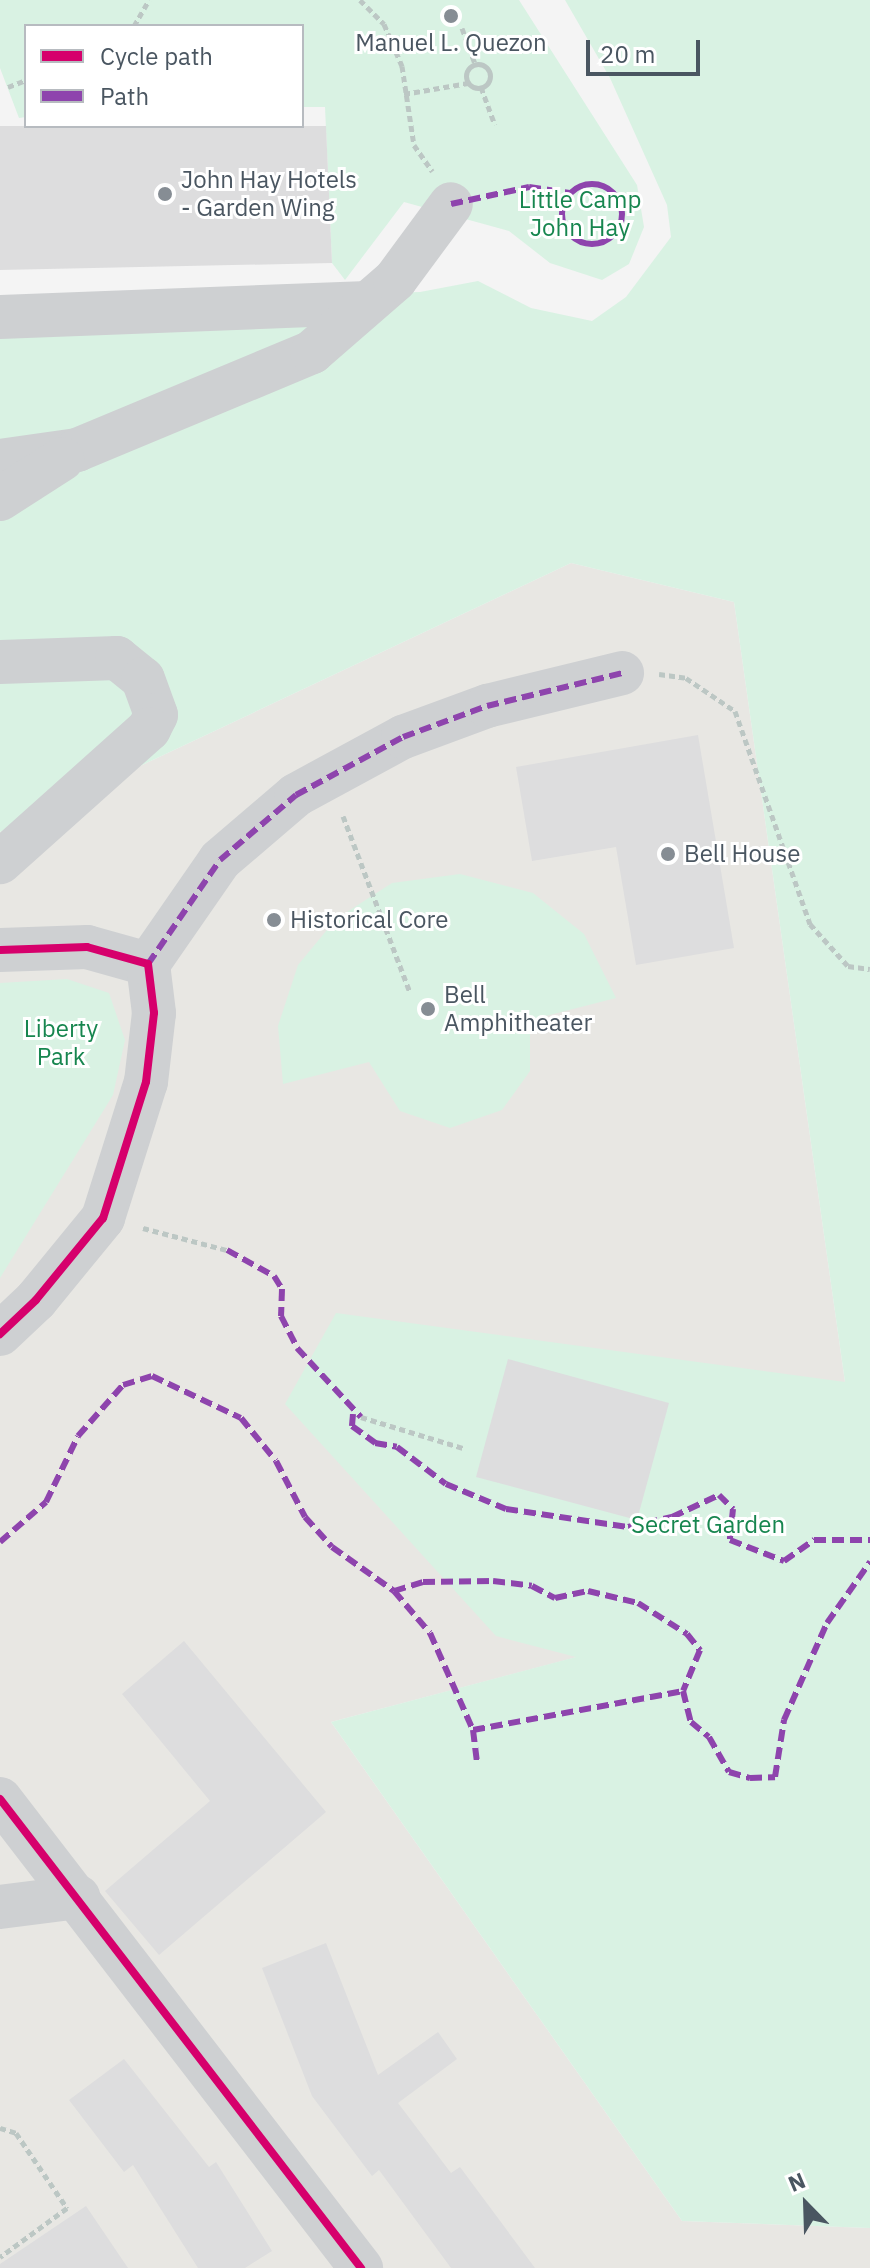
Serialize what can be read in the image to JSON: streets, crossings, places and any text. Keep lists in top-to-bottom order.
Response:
{
  "parks": ["Little Camp John Hay", "Liberty Park", "Secret Garden"],
  "places": [
    "Manuel L. Quezon",
    "John Hay Hotels - Garden Wing",
    "Bell House",
    "Historical Core",
    "Bell Amphitheater"
  ],
  "legend": ["Cycle path", "Path"],
  "scale_bar": "20 m",
  "north": "top left"
}
